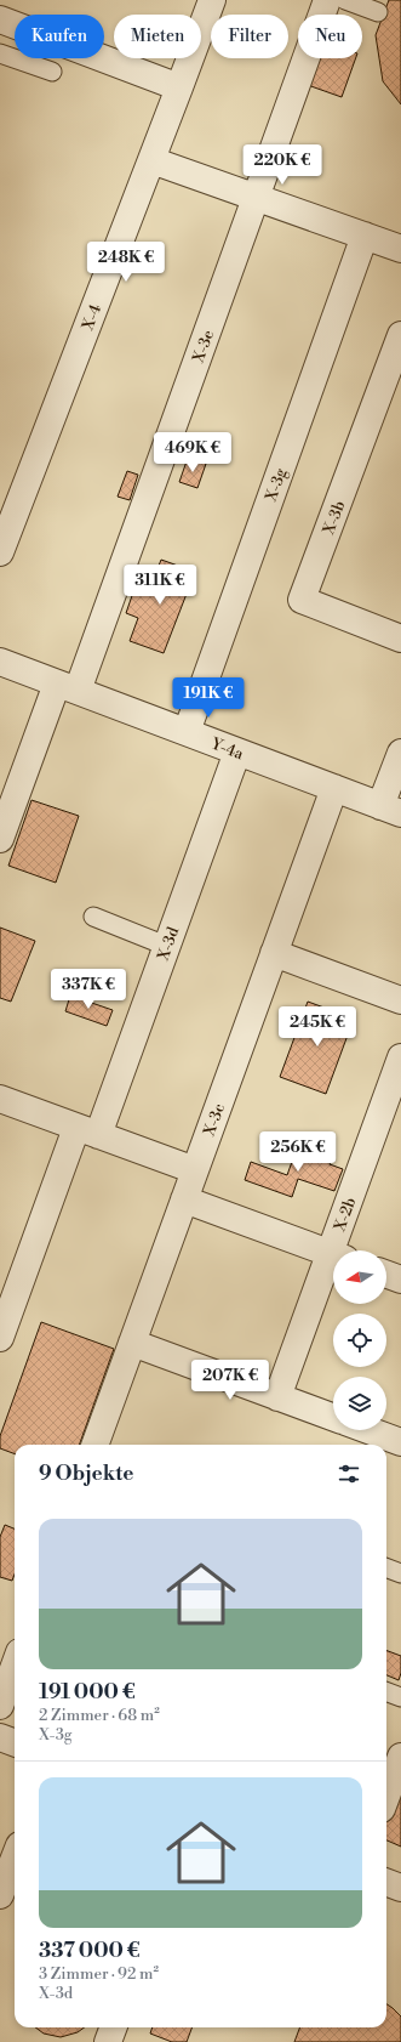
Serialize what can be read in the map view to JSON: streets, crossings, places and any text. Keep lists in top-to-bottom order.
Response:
{
  "streets": {
    "street": [
      "X-4",
      "X-3e",
      "X-3g",
      "X-3b",
      "Y-4a",
      "X-3d",
      "X-3c",
      "X-2b"
    ]
  },
  "crossings": [
    ["X-3e", "Y-4a"],
    ["X-3g", "Y-4a"],
    ["Y-4a", "X-3d"],
    ["Y-4a", "X-3c"]
  ],
  "north": "left",
  "page": {
    "chip": [
      "Kaufen",
      "Mieten",
      "Filter",
      "Neu"
    ],
    "price": [
      "220K €",
      "248K €",
      "469K €",
      "311K €",
      "191K €",
      "337K €",
      "245K €",
      "256K €",
      "207K €"
    ],
    "heading": "9 Objekte",
    "list": [
      {
        "name": "191 000 €",
        "note": "2 Zimmer · 68 m² · X-3g"
      },
      {
        "name": "337 000 €",
        "note": "3 Zimmer · 92 m² · X-3d"
      }
    ]
  }
}
